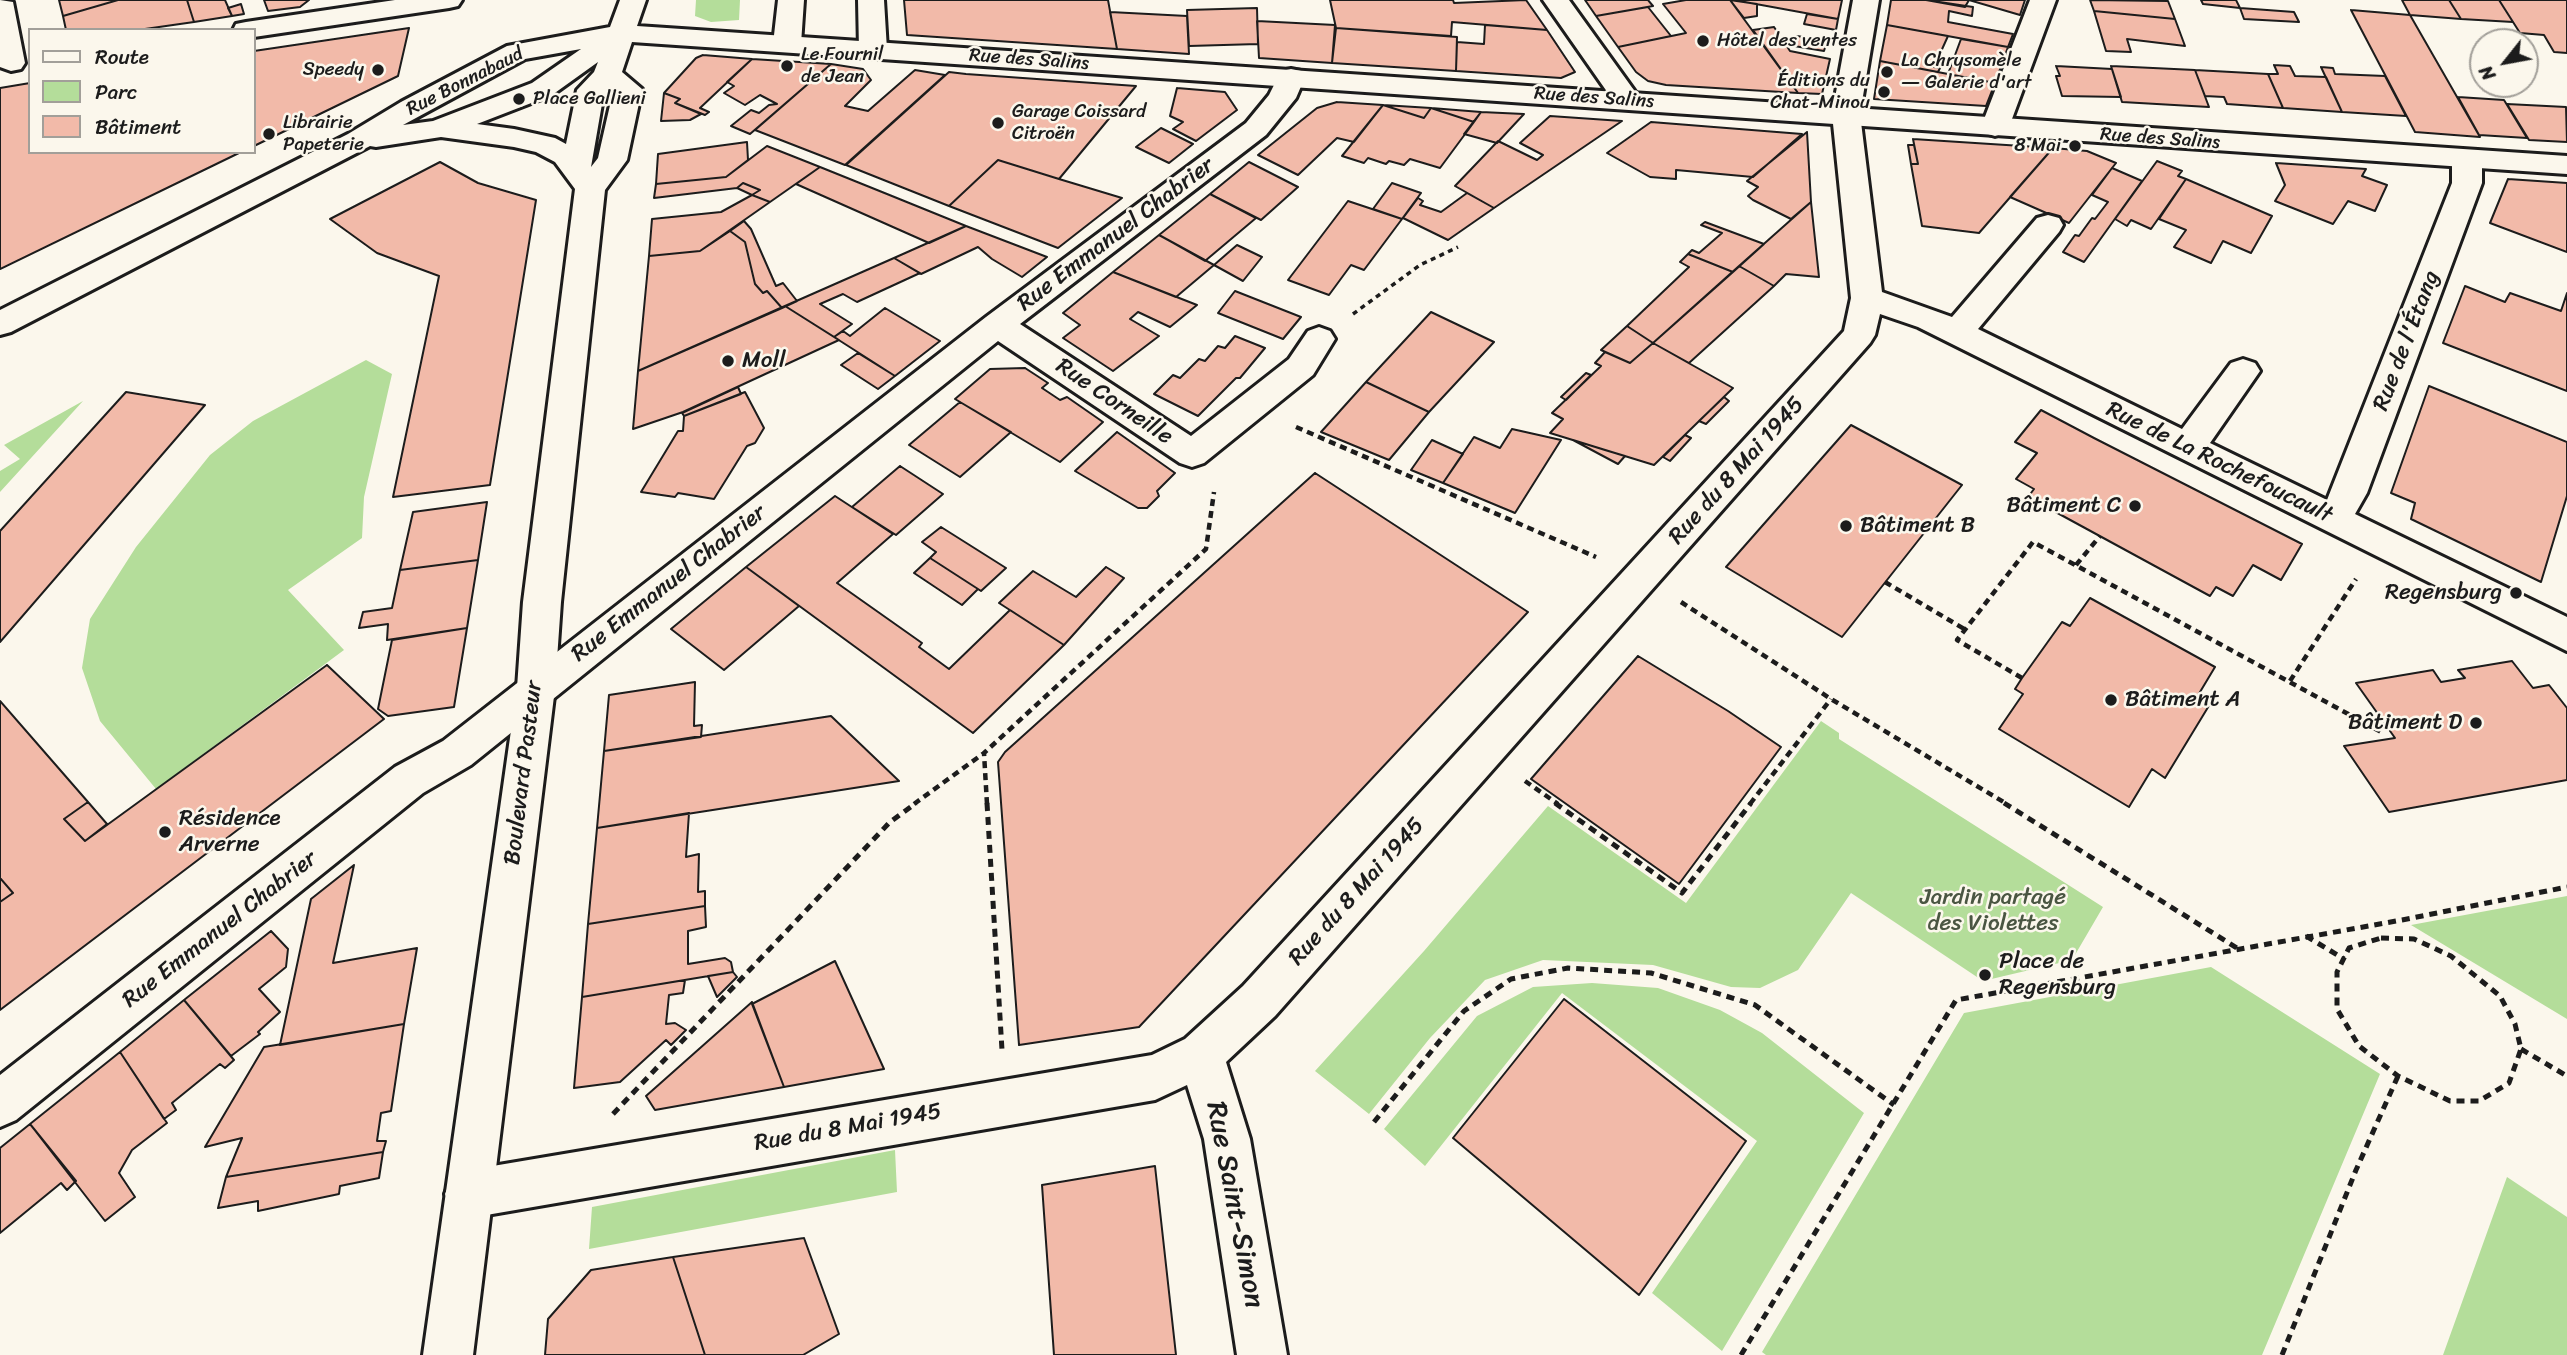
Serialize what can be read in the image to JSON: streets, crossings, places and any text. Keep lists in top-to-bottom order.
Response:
{
  "streets": {
    "street": [
      "Rue des Salins",
      "Rue Bonnabaud",
      "Rue Emmanuel Chabrier",
      "Rue de l'Étang",
      "Rue Corneille",
      "Rue de La Rochefoucault",
      "Rue du 8 Mai 1945",
      "Boulevard Pasteur",
      "Rue Saint-Simon"
    ]
  },
  "crossings": [
    ["Rue des Salins", "Rue Bonnabaud"],
    ["Rue des Salins", "Rue Emmanuel Chabrier"],
    ["Rue des Salins", "Rue de l'Étang"],
    ["Rue des Salins", "Rue du 8 Mai 1945"],
    ["Rue des Salins", "Boulevard Pasteur"],
    ["Rue Bonnabaud", "Boulevard Pasteur"],
    ["Rue Emmanuel Chabrier", "Rue Corneille"],
    ["Rue Emmanuel Chabrier", "Boulevard Pasteur"],
    ["Rue de l'Étang", "Rue de La Rochefoucault"],
    ["Rue de La Rochefoucault", "Rue du 8 Mai 1945"],
    ["Rue du 8 Mai 1945", "Boulevard Pasteur"],
    ["Rue du 8 Mai 1945", "Rue Saint-Simon"]
  ],
  "parks": ["Jardin partagé des Violettes"],
  "places": [
    "Hôtel des ventes",
    "Le Fournil de Jean",
    "Speedy",
    "La Chrysomèle — Galerie d'art",
    "Éditions du Chat-Minou",
    "Place Gallieni",
    "Garage Coissard Citroën",
    "Librairie Papeterie",
    "8 Mai",
    "Moll",
    "Bâtiment C",
    "Bâtiment B",
    "Regensburg",
    "Bâtiment A",
    "Bâtiment D",
    "Résidence Arverne",
    "Place de Regensburg"
  ],
  "legend": ["Route", "Parc", "Bâtiment"],
  "north": "bottom left"
}
